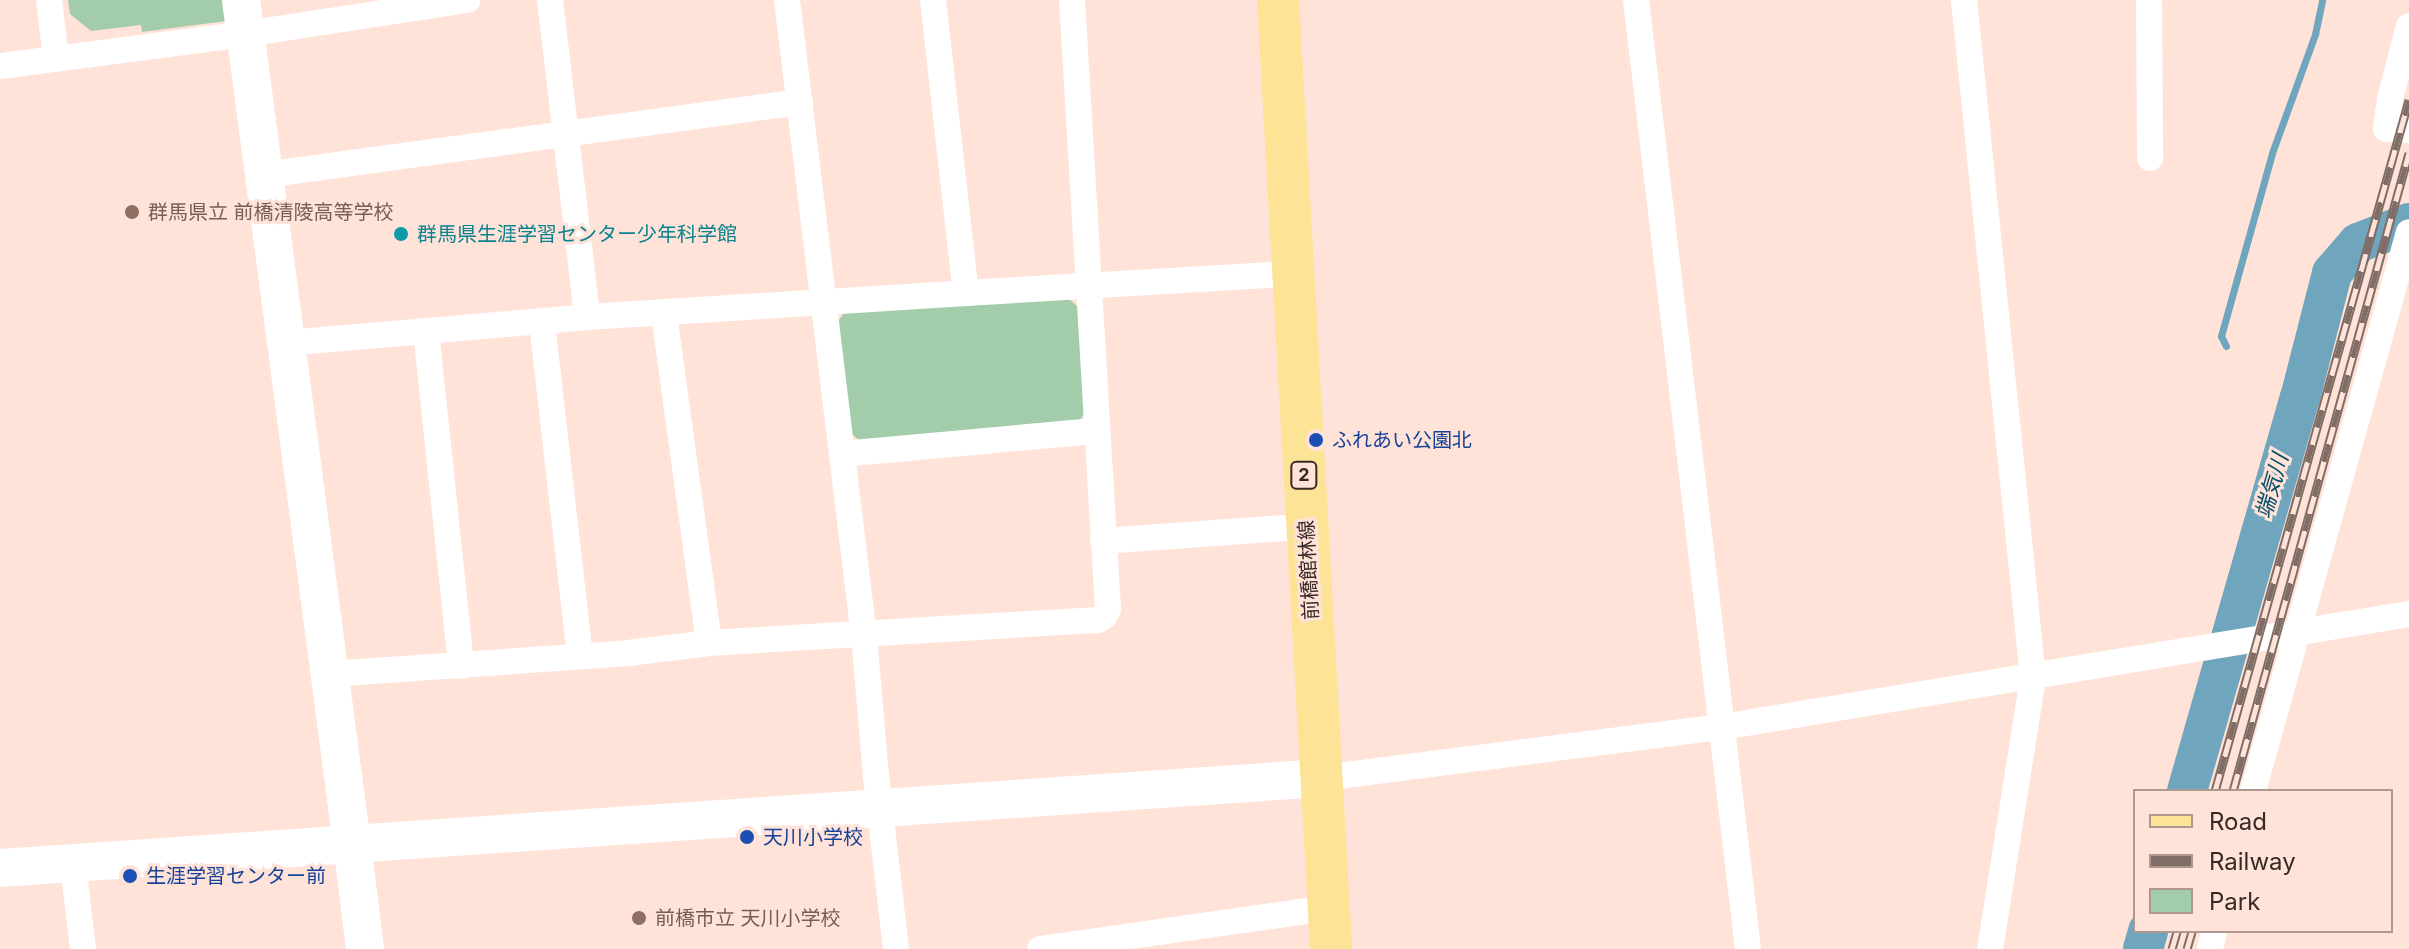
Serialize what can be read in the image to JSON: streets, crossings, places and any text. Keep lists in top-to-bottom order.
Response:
{
  "streets": {
    "main road": ["2", "前橋館林線"]
  },
  "water": ["端気川"],
  "places": [
    "群馬県立 前橋清陵高等学校",
    "群馬県生涯学習センター少年科学館",
    "ふれあい公園北",
    "天川小学校",
    "生涯学習センター前",
    "前橋市立 天川小学校"
  ],
  "legend": ["Road", "Railway", "Park"]
}
